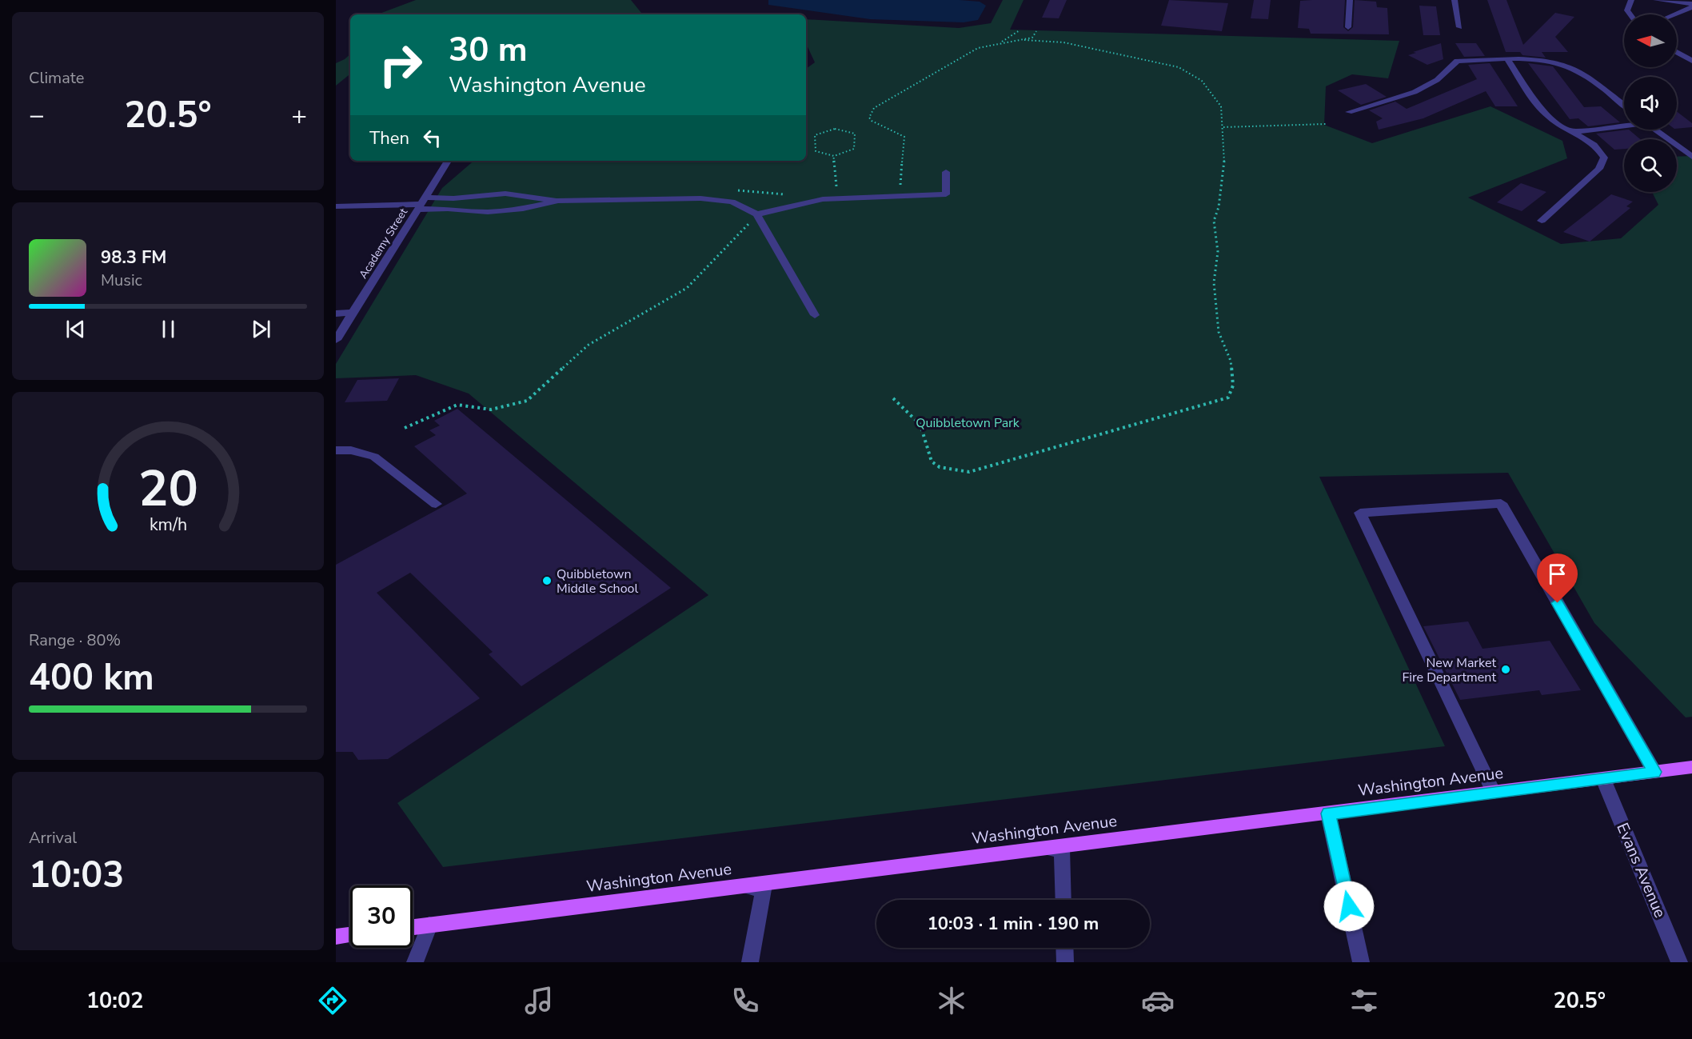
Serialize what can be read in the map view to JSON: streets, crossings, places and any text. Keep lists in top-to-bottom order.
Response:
{
  "streets": {
    "main road": ["Washington Avenue"],
    "street": ["Academy Street", "Evans Avenue"]
  },
  "crossings": [
    ["Washington Avenue", "Evans Avenue"]
  ],
  "parks": ["Quibbletown Park"],
  "places": ["Quibbletown Middle School", "New Market Fire Department"],
  "north": "left",
  "page": {
    "tile": [
      "Climate",
      ["Range · 80%", "400 km"],
      ["Arrival", "10:03"]
    ],
    "turn": ["30 m", "Washington Avenue"],
    "heat": ["−", "20.5°", "+"],
    "then": "Then",
    "song": ["98.3 FM", "Music"],
    "limit": "30",
    "trip": "10:03 · 1 min · 190 m",
    "tabs": ["10:02", "20.5°"],
    "gauge": ["20", "km/h"]
  }
}
